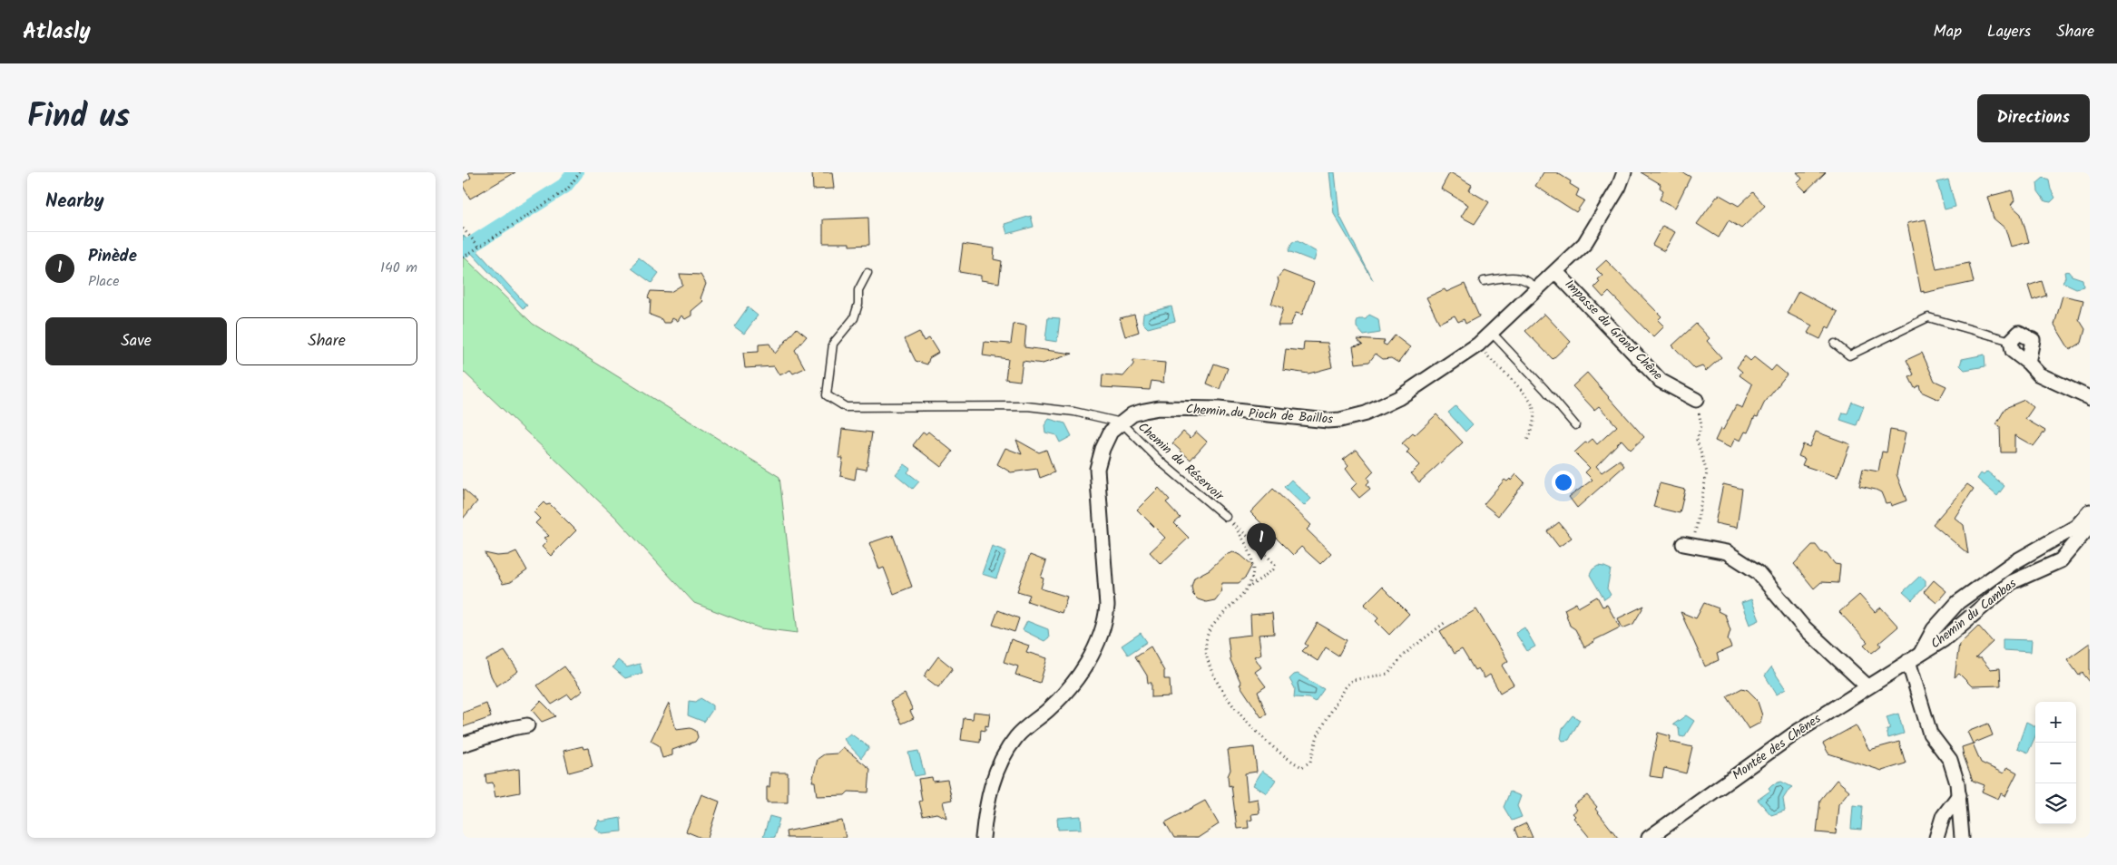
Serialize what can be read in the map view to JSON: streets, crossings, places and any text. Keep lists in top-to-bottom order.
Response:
{
  "streets": {
    "street": [
      "Impasse du Grand Chêne",
      "Chemin du Pioch de Baillos",
      "Chemin du Cambas",
      "Montée des Chênes"
    ],
    "lane": ["Chemin du Réservoir"]
  },
  "crossings": [
    ["Impasse du Grand Chêne", "Chemin du Pioch de Baillos"],
    ["Chemin du Pioch de Baillos", "Chemin du Réservoir"],
    ["Chemin du Cambas", "Montée des Chênes"]
  ],
  "page": {
    "header": "Atlasly",
    "nav": ["Map", "Layers", "Share"],
    "title": "Find us",
    "buttons": [
      "Directions",
      ["Save", "Share"]
    ],
    "heading": "Nearby",
    "list": [
      {
        "mark": "1",
        "name": "Pinède",
        "note": "Place",
        "value": "140 m"
      }
    ],
    "pins": "1",
    "map_buttons": ["+", "−"]
  }
}
